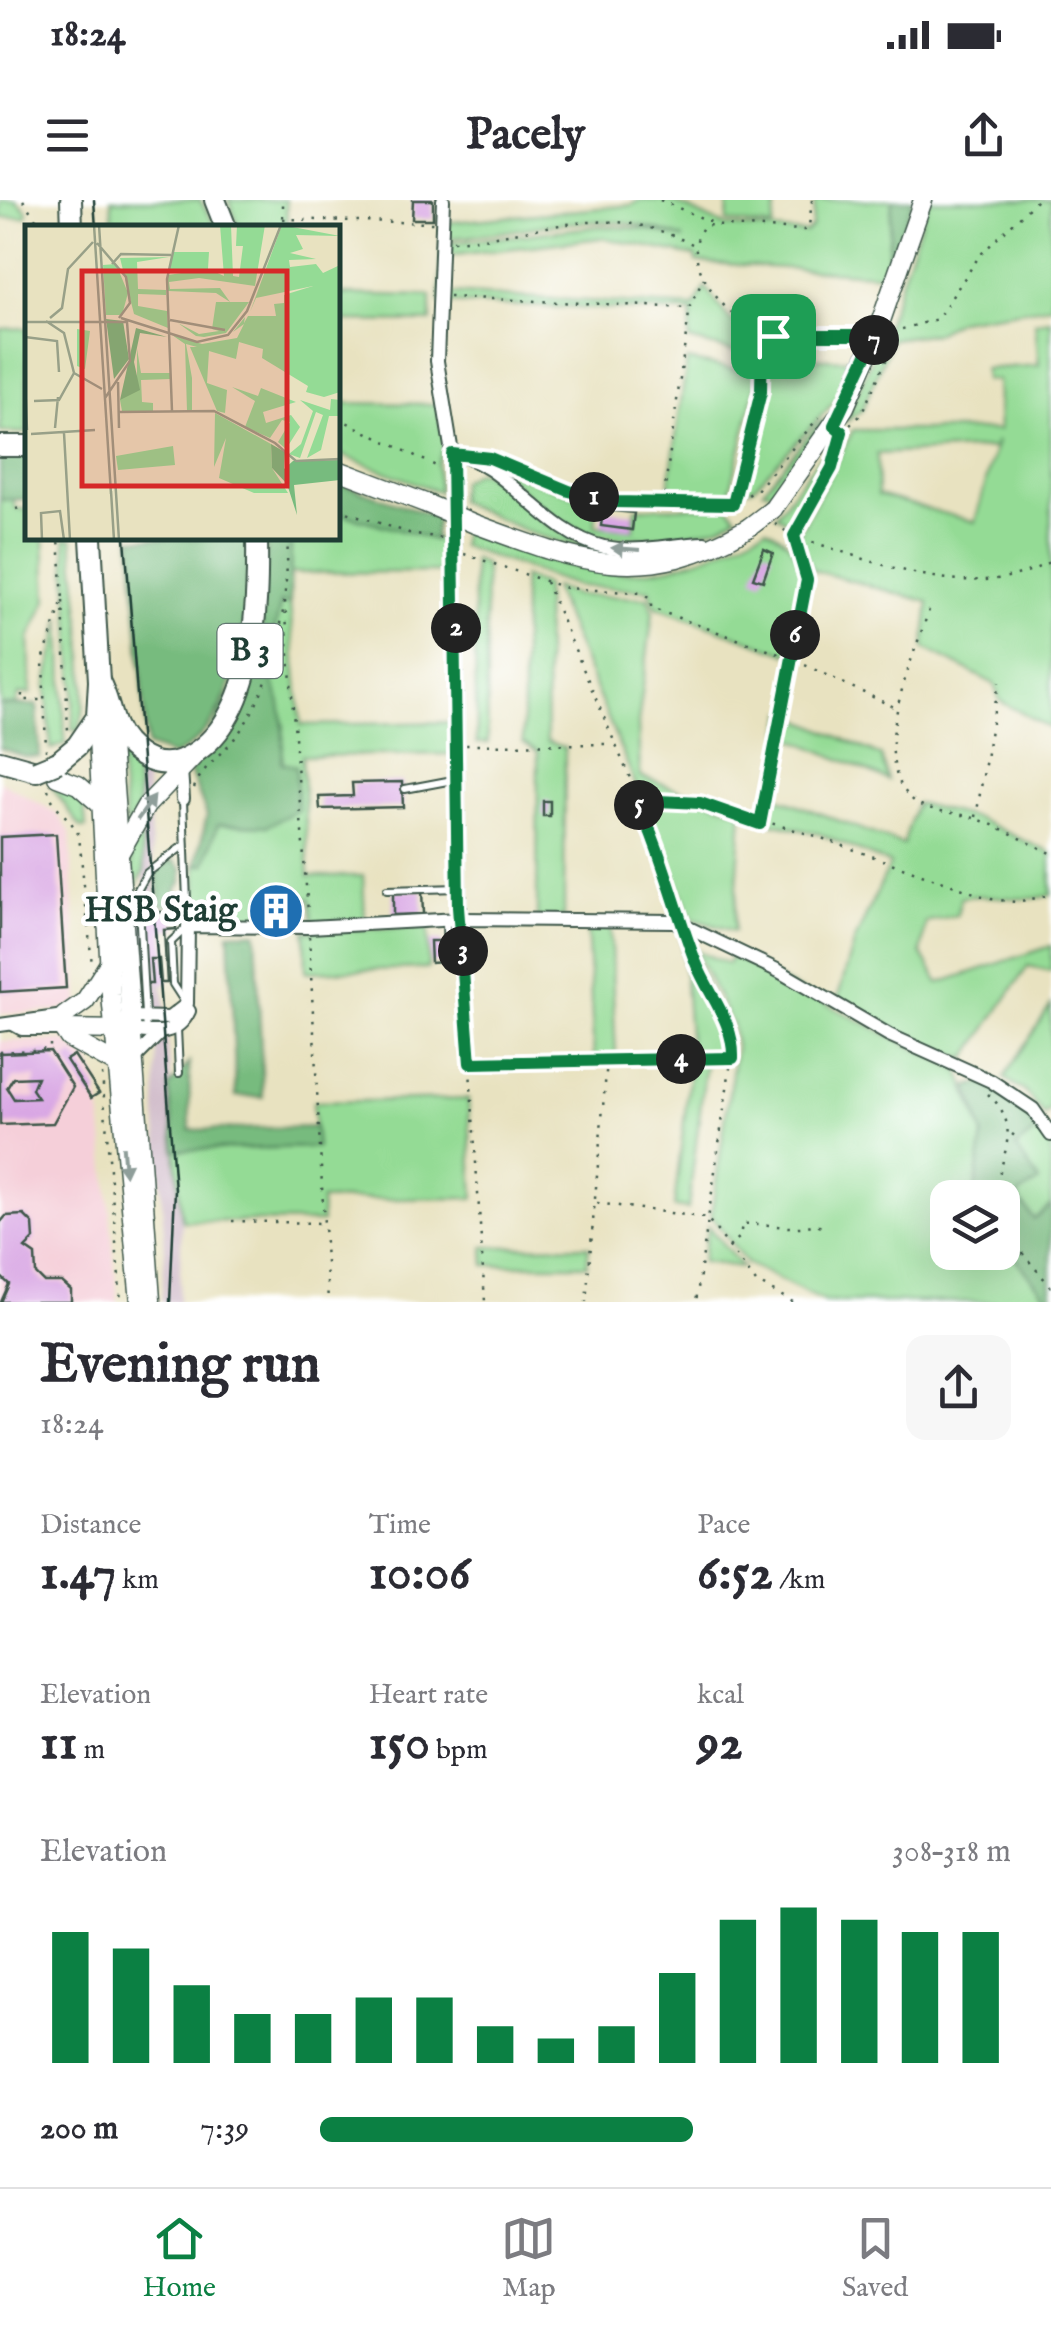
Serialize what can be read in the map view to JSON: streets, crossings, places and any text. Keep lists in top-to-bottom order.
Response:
{
  "streets": {
    "main road": ["B 3"]
  },
  "places": {
    "building": ["HSB Staig"]
  },
  "page": {
    "status": "18:24",
    "header": "Pacely",
    "pins": [
      "7",
      "1",
      "2",
      "6",
      "5",
      "3",
      "4"
    ],
    "heading": ["Evening run", "18:24"],
    "stats": [
      ["Distance", "1.47 km"],
      ["Time", "10:06"],
      ["Pace", "6:52 /km"],
      ["Elevation", "11 m"],
      ["Heart rate", "150 bpm"],
      ["kcal", "92"]
    ],
    "chart": ["Elevation", "308–318 m"],
    "list": [
      {
        "name": "200 m",
        "note": "7:39"
      }
    ],
    "tabs": ["Home", "Map", "Saved"]
  }
}
